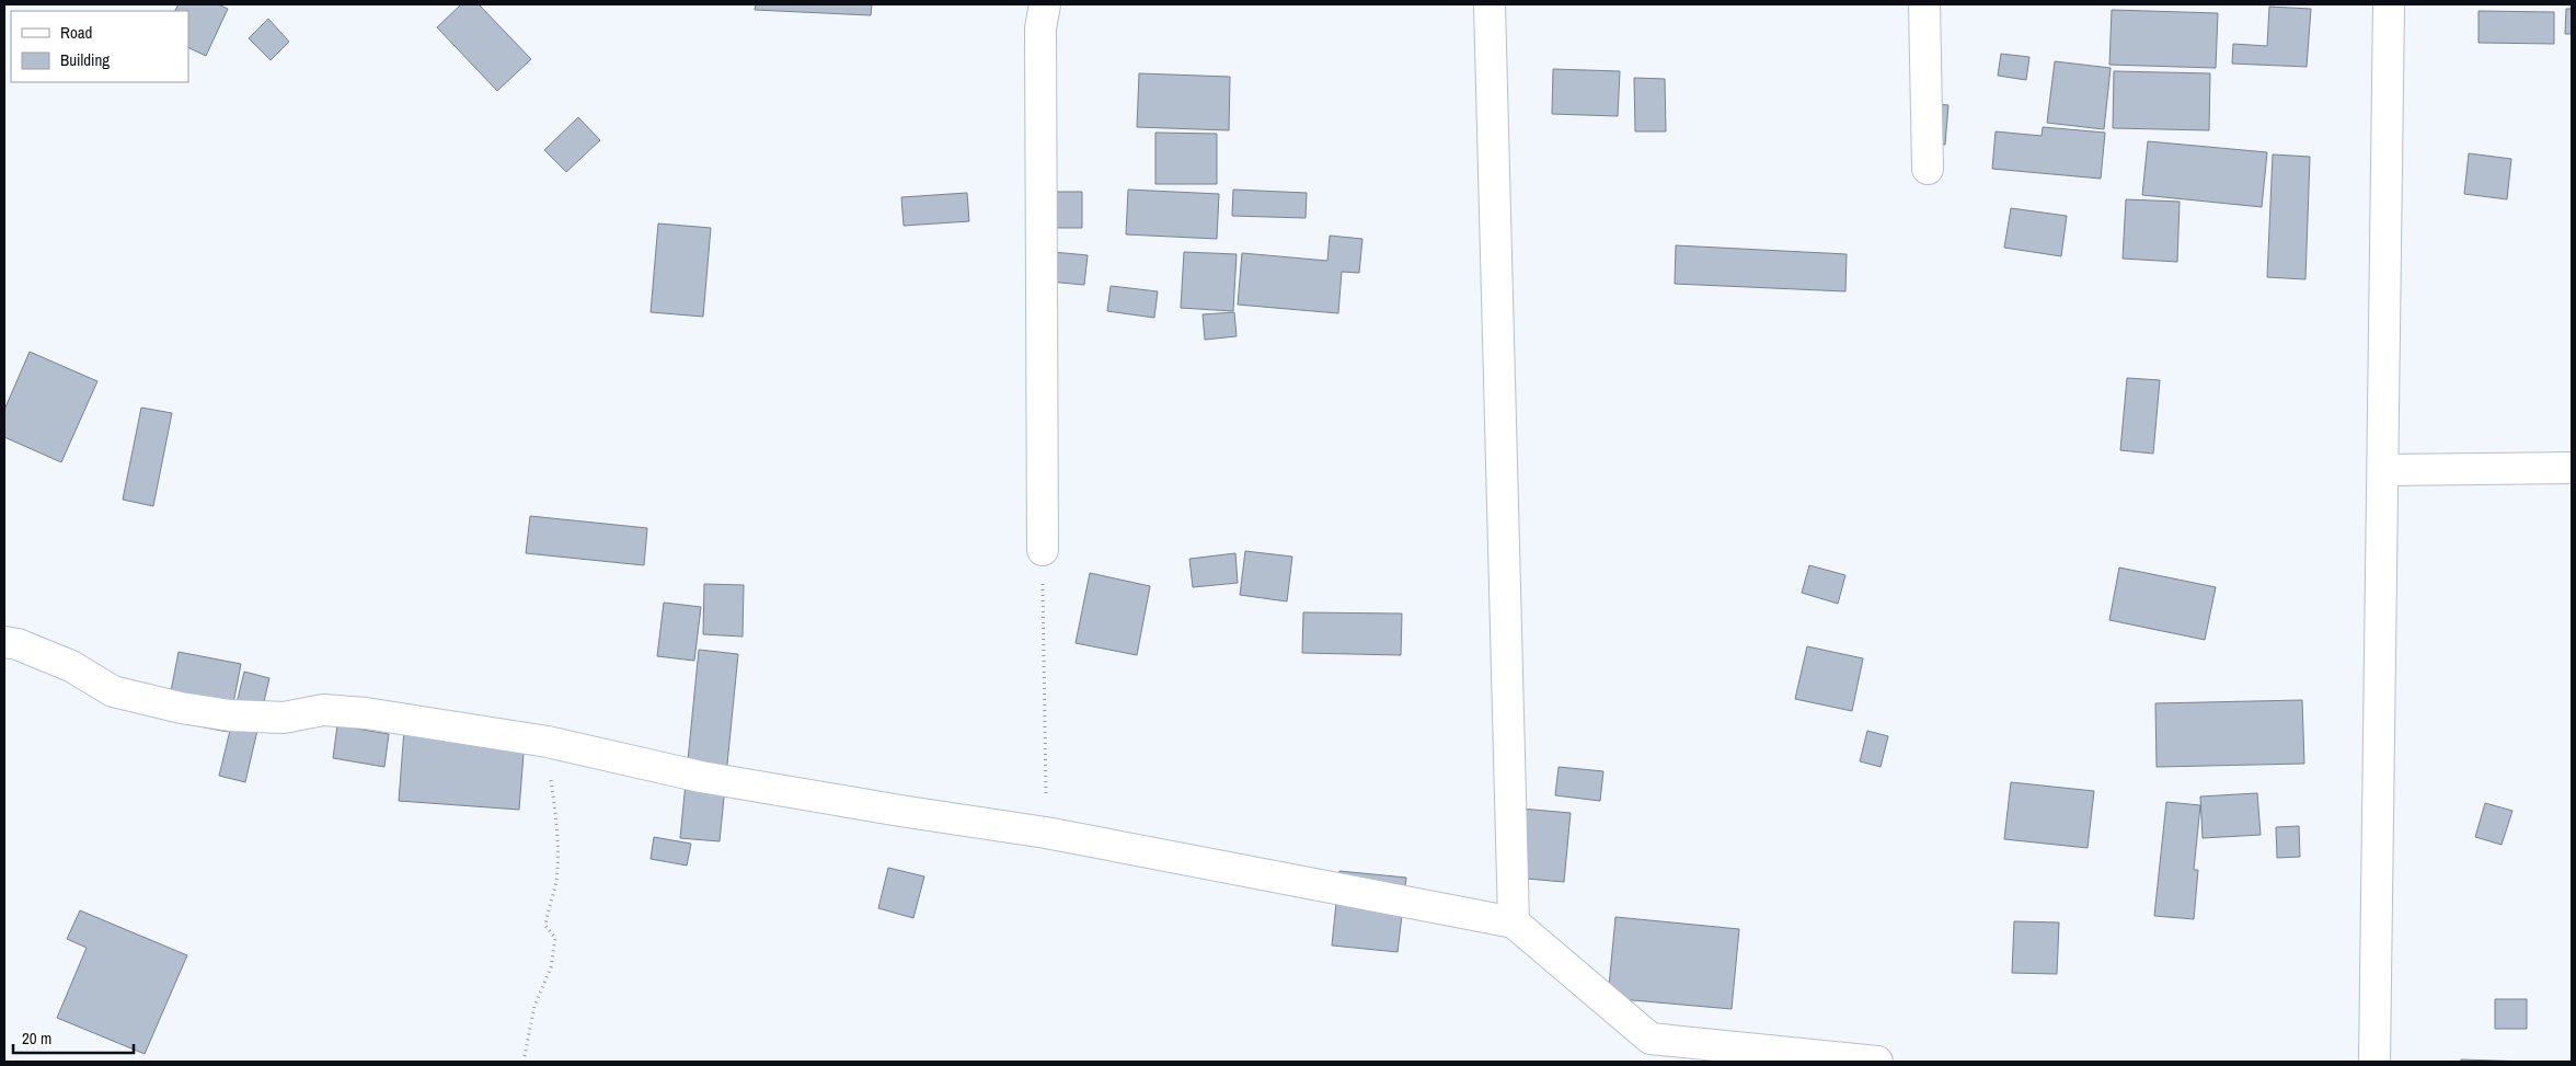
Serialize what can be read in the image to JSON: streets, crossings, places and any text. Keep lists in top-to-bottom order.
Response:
{
  "legend": ["Road", "Building"],
  "scale_bar": "20 m"
}
